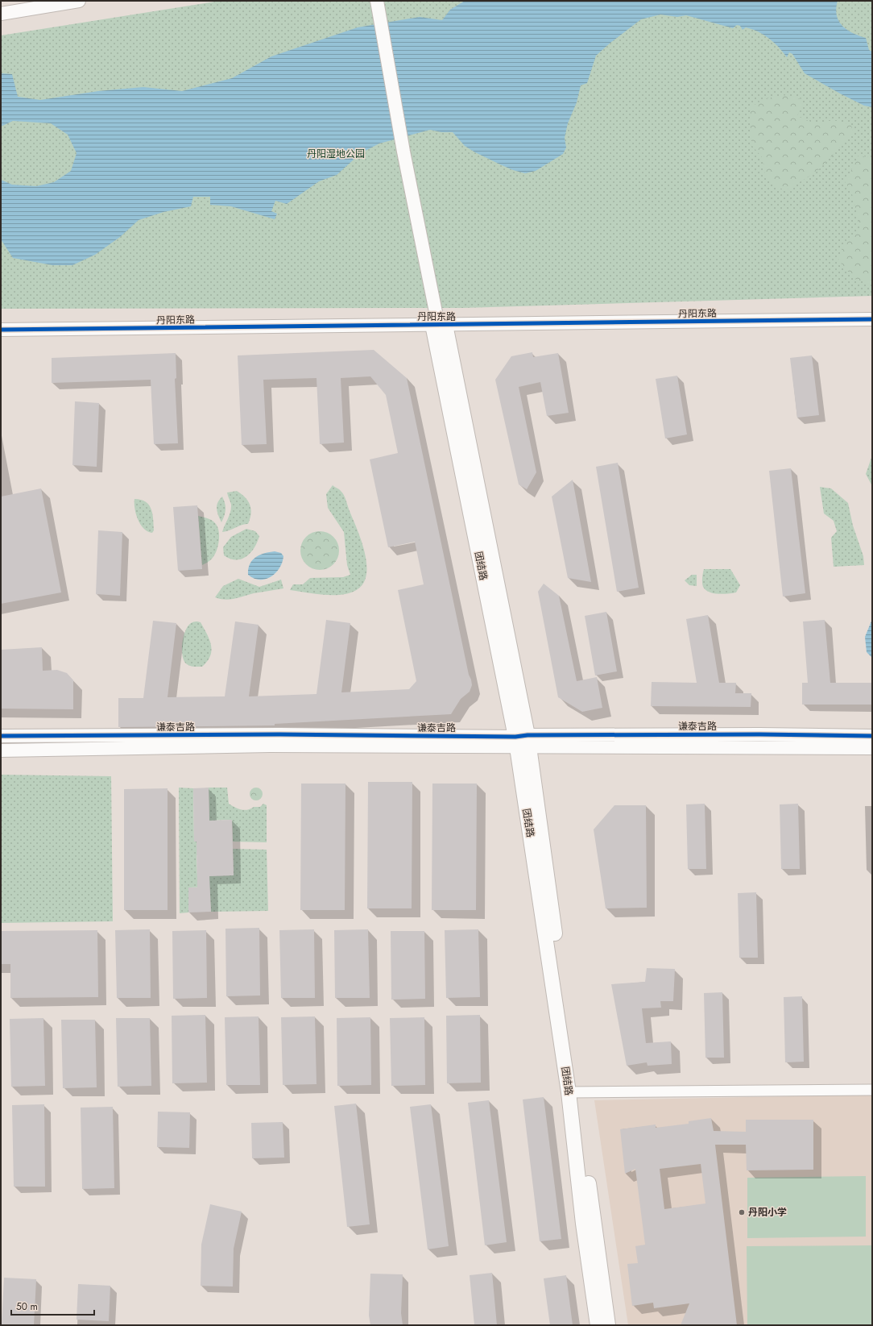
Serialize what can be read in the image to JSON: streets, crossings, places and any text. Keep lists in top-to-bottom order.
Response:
{
  "streets": {
    "main road": ["团结路"],
    "street": ["丹阳东路", "谦泰吉路"]
  },
  "crossings": [
    ["丹阳东路", "团结路"],
    ["团结路", "谦泰吉路"]
  ],
  "parks": ["丹阳湿地公园"],
  "places": ["丹阳小学"],
  "scale_bar": "50 m"
}
